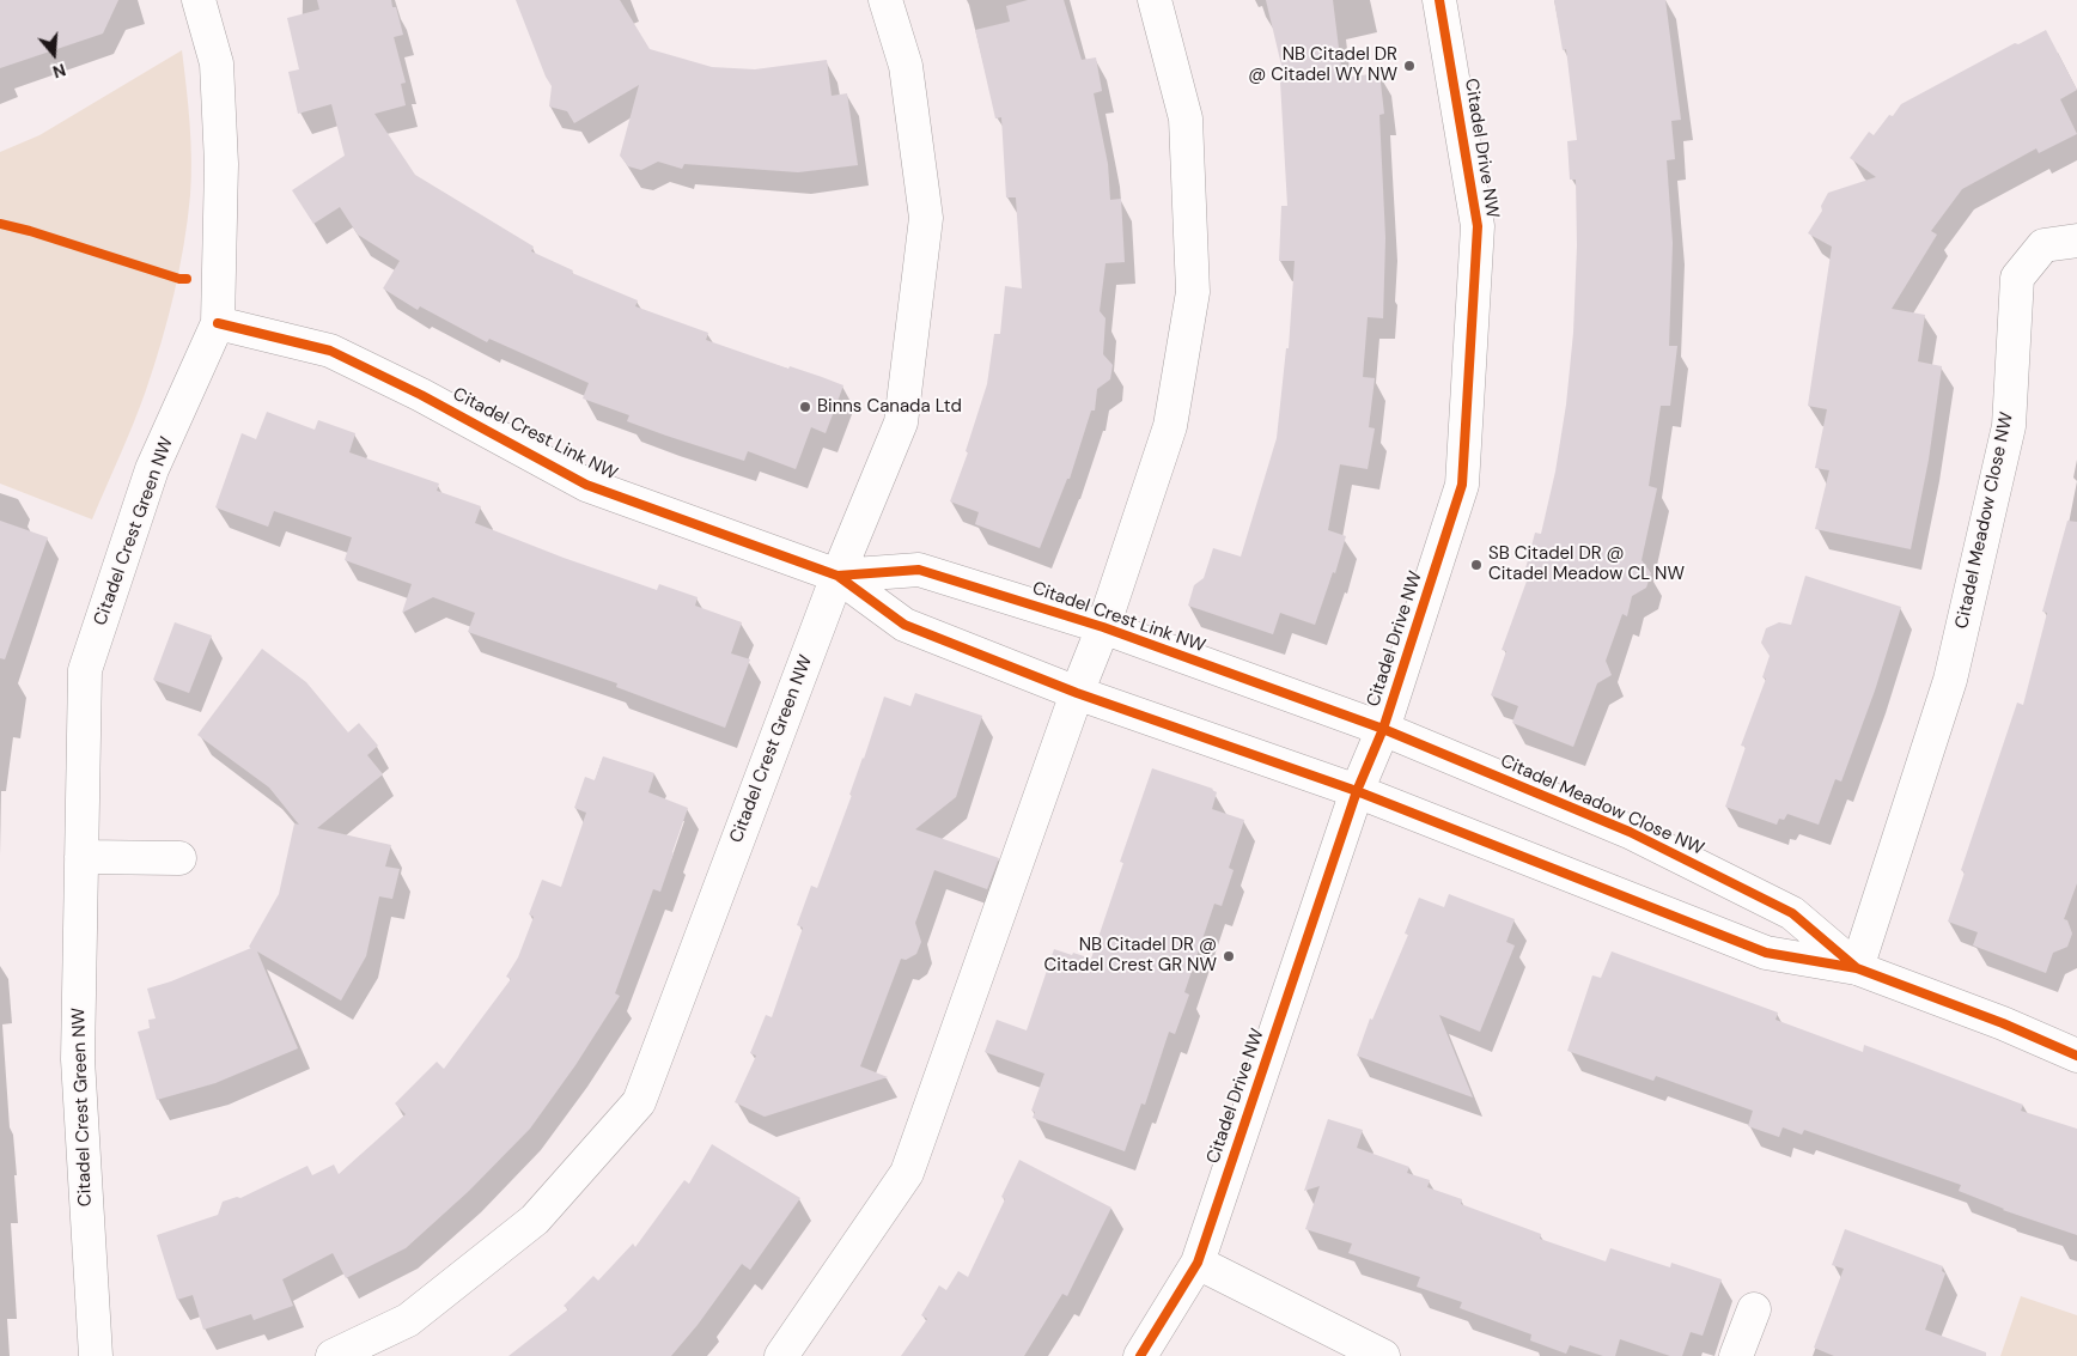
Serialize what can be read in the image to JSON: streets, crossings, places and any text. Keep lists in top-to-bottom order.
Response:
{
  "streets": {
    "street": [
      "Citadel Drive NW",
      "Citadel Crest Link NW",
      "Citadel Meadow Close NW",
      "Citadel Crest Green NW"
    ]
  },
  "crossings": [
    ["Citadel Drive NW", "Citadel Crest Link NW"],
    ["Citadel Drive NW", "Citadel Meadow Close NW"],
    ["Citadel Crest Link NW", "Citadel Meadow Close NW"],
    ["Citadel Crest Link NW", "Citadel Crest Green NW"]
  ],
  "places": [
    "NB Citadel DR @ Citadel WY NW",
    "Binns Canada Ltd",
    "SB Citadel DR @ Citadel Meadow CL NW",
    "NB Citadel DR @ Citadel Crest GR NW"
  ],
  "north": "bottom"
}
